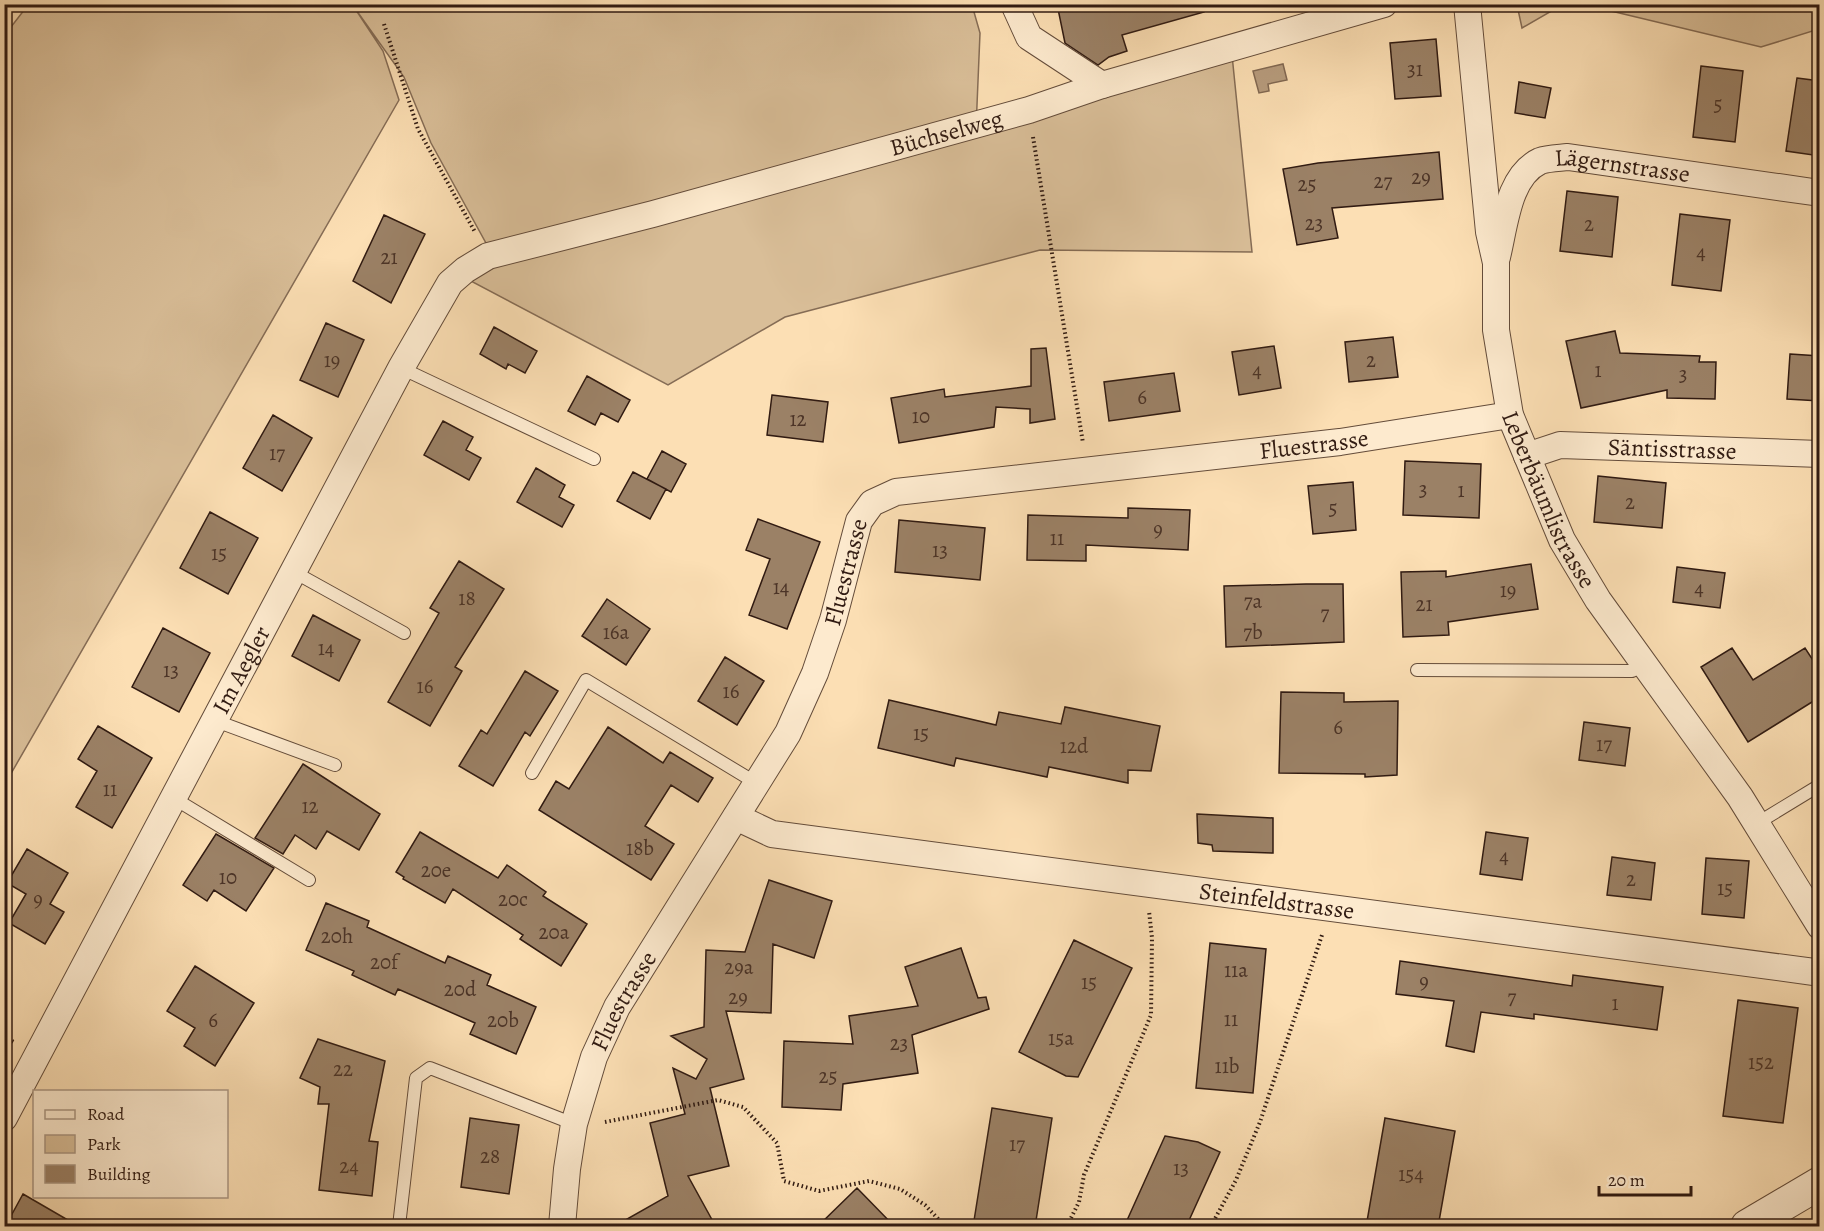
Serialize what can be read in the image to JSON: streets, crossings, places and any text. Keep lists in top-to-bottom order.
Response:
{
  "streets": {
    "street": [
      "Büchselweg",
      "Lägernstrasse",
      "Fluestrasse",
      "Säntisstrasse",
      "Leberbäumlistrasse",
      "Im Aegler",
      "Steinfeldstrasse"
    ]
  },
  "crossings": [
    ["Büchselweg", "Im Aegler"],
    ["Lägernstrasse", "Leberbäumlistrasse"],
    ["Fluestrasse", "Leberbäumlistrasse"],
    ["Fluestrasse", "Steinfeldstrasse"],
    ["Säntisstrasse", "Leberbäumlistrasse"]
  ],
  "house_numbers": [
    "31",
    "5",
    "29",
    "27",
    "25",
    "23",
    "2",
    "4",
    "21",
    "19",
    "2",
    "4",
    "1",
    "3",
    "6",
    "10",
    "12",
    "17",
    "3",
    "1",
    "2",
    "5",
    "9",
    "11",
    "13",
    "15",
    "14",
    "4",
    "19",
    "18",
    "7a",
    "21",
    "7",
    "16a",
    "7b",
    "14",
    "13",
    "16",
    "16",
    "6",
    "15",
    "17",
    "12d",
    "11",
    "12",
    "18b",
    "4",
    "20e",
    "10",
    "2",
    "15",
    "9",
    "20c",
    "20a",
    "20h",
    "20f",
    "29a",
    "11a",
    "9",
    "15",
    "20d",
    "29",
    "7",
    "1",
    "11",
    "6",
    "20b",
    "15a",
    "23",
    "152",
    "11b",
    "22",
    "25",
    "17",
    "28",
    "24",
    "13",
    "154"
  ],
  "legend": ["Road", "Park", "Building"],
  "scale_bar": "20 m"
}
